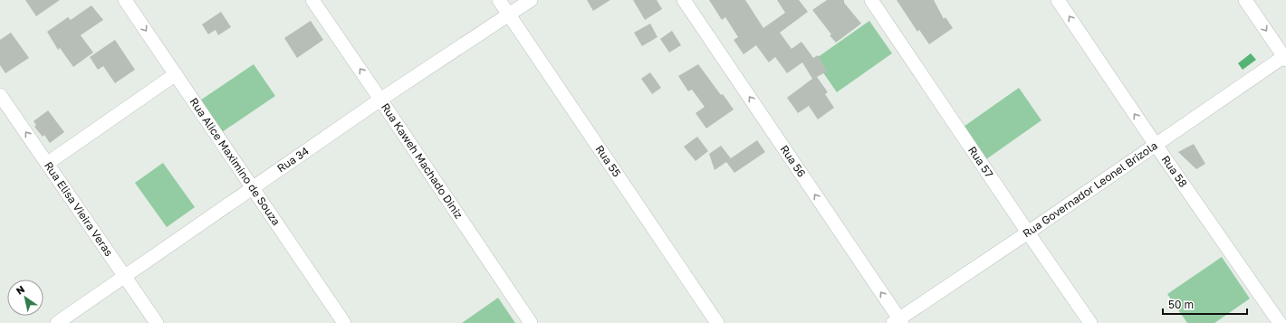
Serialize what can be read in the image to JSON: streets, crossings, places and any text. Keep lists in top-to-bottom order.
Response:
{
  "streets": {
    "street": [
      "Rua 34",
      "Rua Alice Maximino de Souza",
      "Rua Kaweh Machado Diniz",
      "Rua 55",
      "Rua 56",
      "Rua 57",
      "Rua 58",
      "Rua Governador Leonel Brizola",
      "Rua Elisa Vieira Veras"
    ]
  },
  "crossings": [
    ["Rua 34", "Rua Alice Maximino de Souza"],
    ["Rua 34", "Rua Kaweh Machado Diniz"],
    ["Rua 34", "Rua 55"],
    ["Rua 34", "Rua Elisa Vieira Veras"],
    ["Rua 56", "Rua Governador Leonel Brizola"],
    ["Rua 57", "Rua Governador Leonel Brizola"],
    ["Rua 58", "Rua Governador Leonel Brizola"]
  ],
  "one_way": ["Rua 56", "Rua 58"],
  "scale_bar": "50 m",
  "north": "top left"
}
